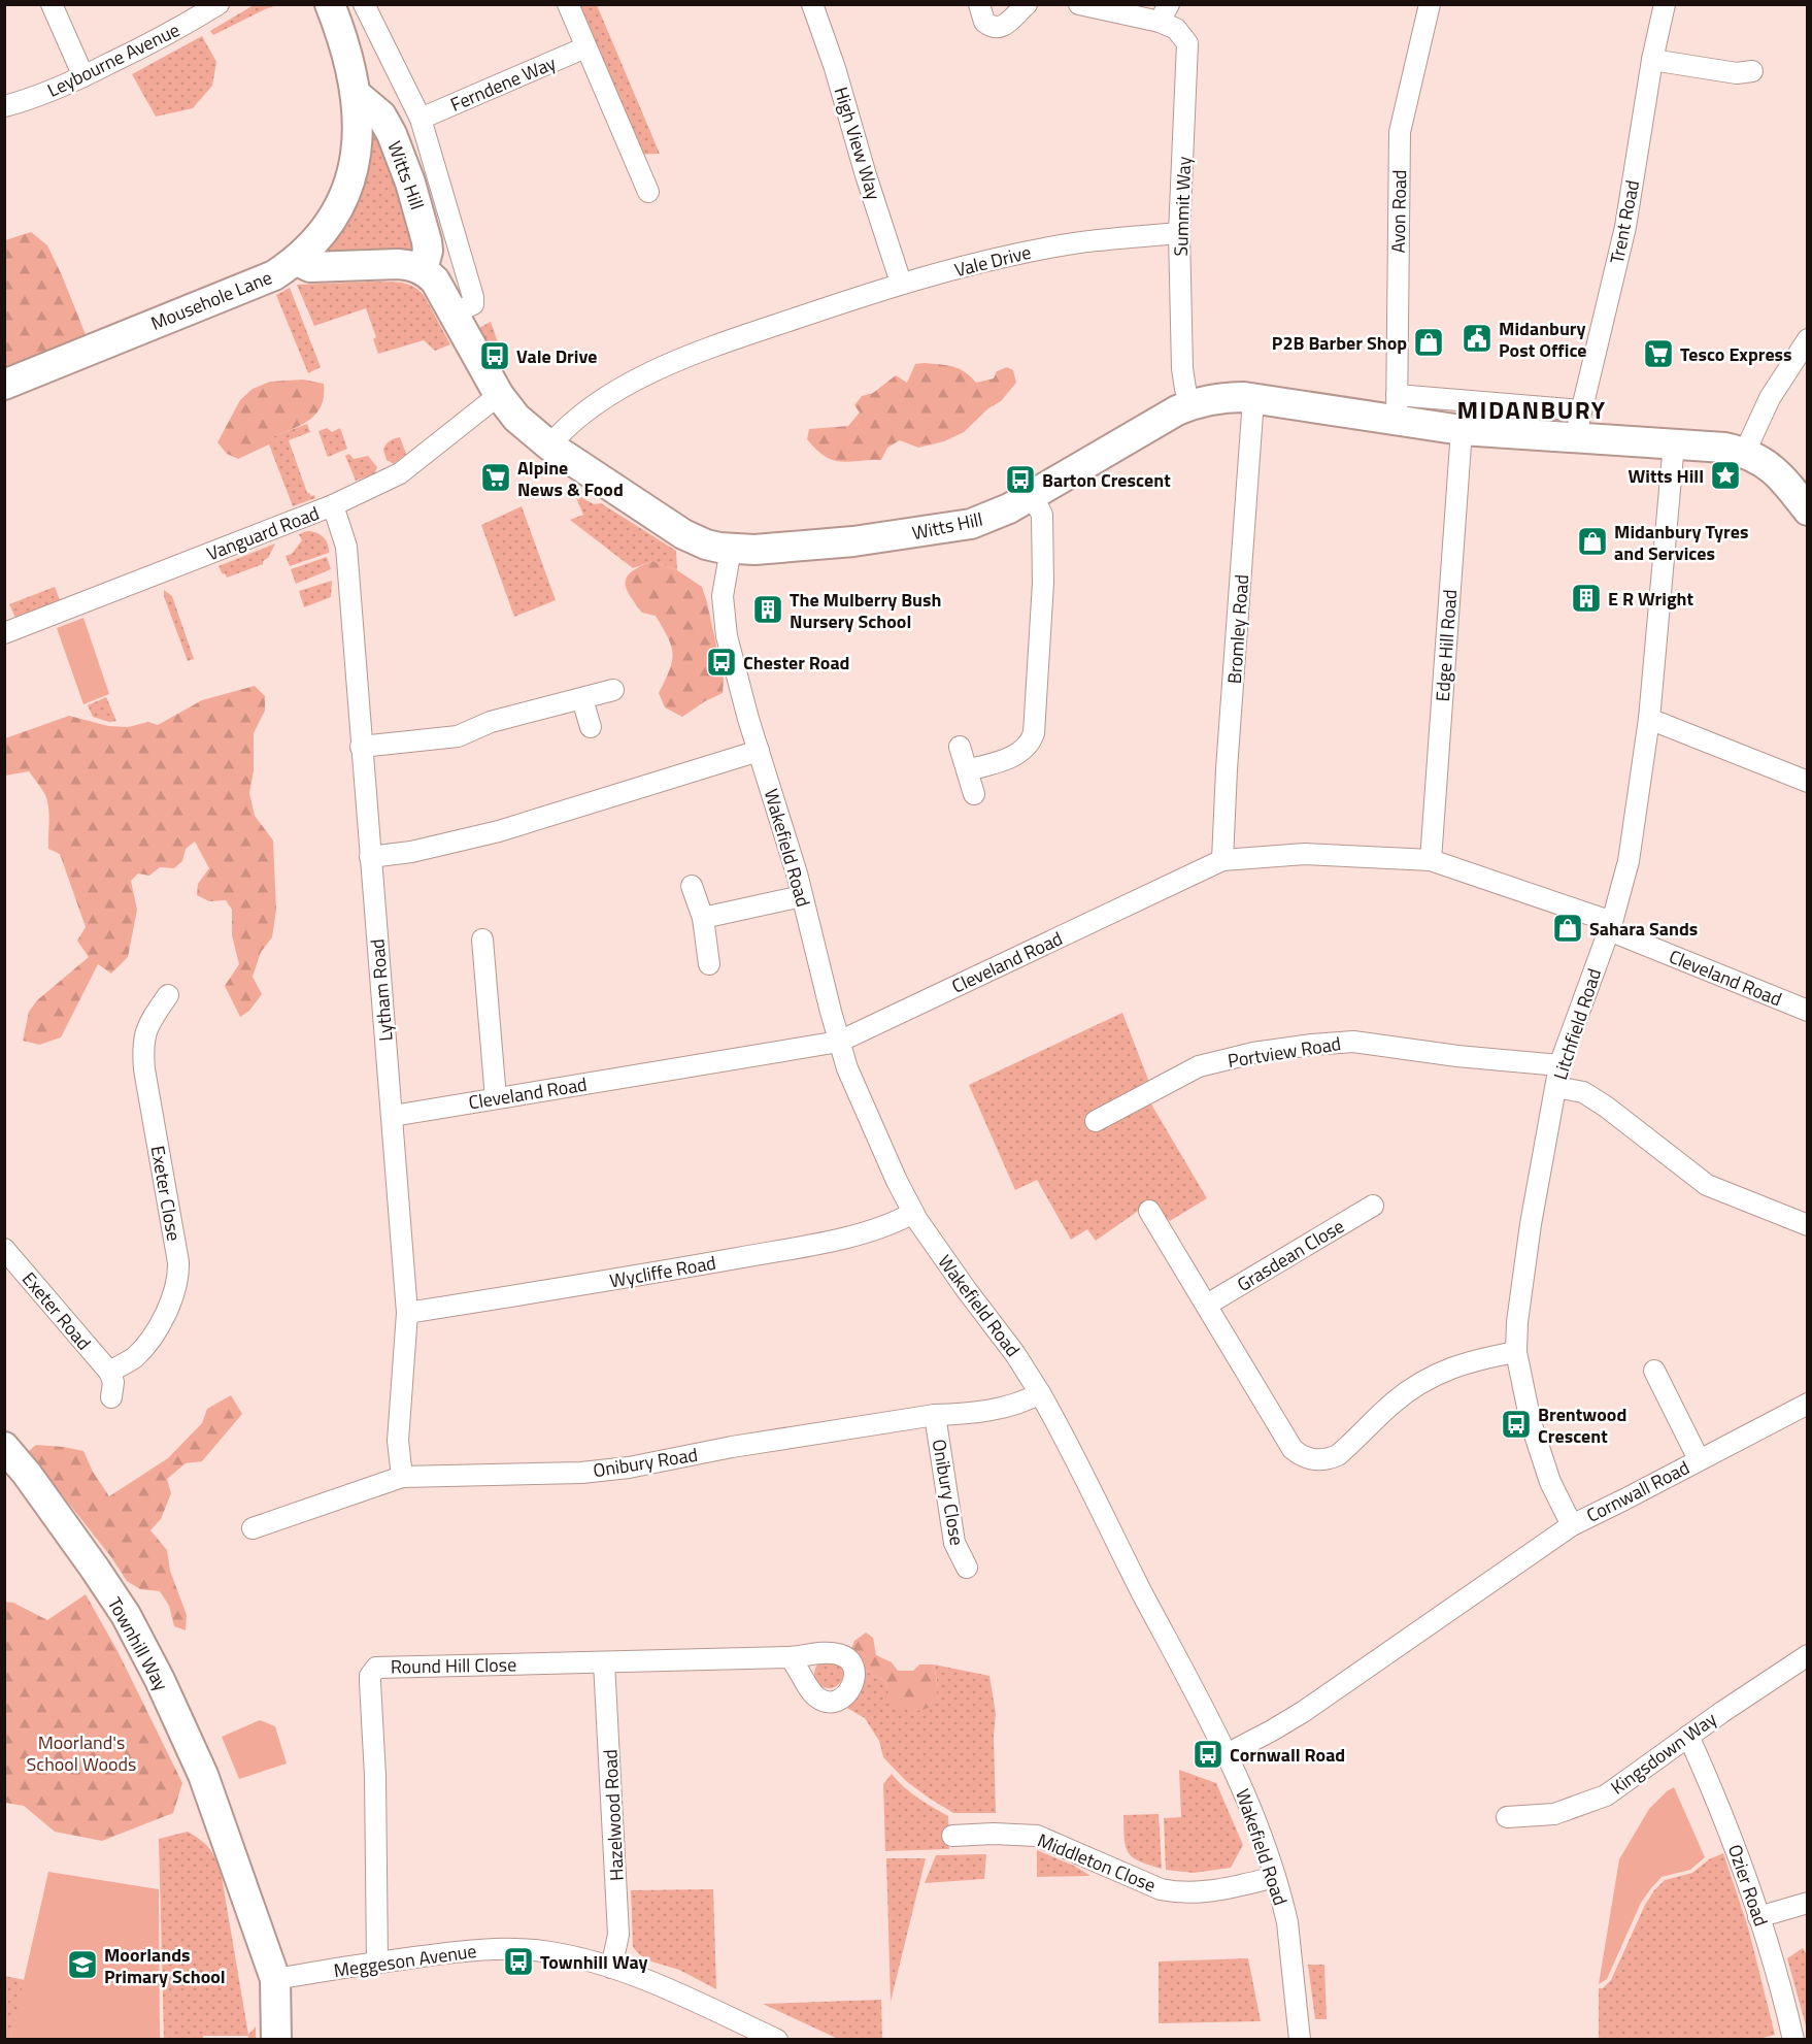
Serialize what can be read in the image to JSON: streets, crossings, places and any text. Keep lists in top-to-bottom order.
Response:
{
  "streets": {
    "street": [
      "Leybourne Avenue",
      "Ferndene Way",
      "High View Way",
      "Witts Hill",
      "Summit Way",
      "Avon Road",
      "Trent Road",
      "Vale Drive",
      "Mousehole Lane",
      "Vanguard Road",
      "Bromley Road",
      "Edge Hill Road",
      "Wakefield Road",
      "Cleveland Road",
      "Lytham Road",
      "Litchfield Road",
      "Portview Road",
      "Exeter Close",
      "Grasdean Close",
      "Wycliffe Road",
      "Exeter Road",
      "Onibury Road",
      "Cornwall Road",
      "Onibury Close",
      "Townhill Way",
      "Round Hill Close",
      "Kingsdown Way",
      "Hazelwood Road",
      "Middleton Close",
      "Ozier Road",
      "Meggeson Avenue"
    ]
  },
  "crossings": [
    ["High View Way", "Vale Drive"],
    ["Witts Hill", "Summit Way"],
    ["Witts Hill", "Avon Road"],
    ["Witts Hill", "Trent Road"],
    ["Witts Hill", "Vale Drive"],
    ["Witts Hill", "Mousehole Lane"],
    ["Witts Hill", "Vanguard Road"],
    ["Witts Hill", "Bromley Road"],
    ["Witts Hill", "Edge Hill Road"],
    ["Witts Hill", "Wakefield Road"],
    ["Witts Hill", "Litchfield Road"],
    ["Summit Way", "Vale Drive"],
    ["Vanguard Road", "Lytham Road"],
    ["Bromley Road", "Cleveland Road"],
    ["Edge Hill Road", "Cleveland Road"],
    ["Wakefield Road", "Cleveland Road"],
    ["Wakefield Road", "Wycliffe Road"],
    ["Wakefield Road", "Onibury Road"],
    ["Wakefield Road", "Cornwall Road"],
    ["Wakefield Road", "Middleton Close"],
    ["Cleveland Road", "Lytham Road"],
    ["Cleveland Road", "Litchfield Road"],
    ["Lytham Road", "Wycliffe Road"],
    ["Lytham Road", "Onibury Road"],
    ["Litchfield Road", "Portview Road"],
    ["Litchfield Road", "Cornwall Road"],
    ["Exeter Close", "Exeter Road"],
    ["Onibury Road", "Onibury Close"],
    ["Townhill Way", "Meggeson Avenue"],
    ["Round Hill Close", "Hazelwood Road"],
    ["Round Hill Close", "Meggeson Avenue"],
    ["Kingsdown Way", "Ozier Road"],
    ["Hazelwood Road", "Meggeson Avenue"]
  ],
  "districts": ["MIDANBURY"],
  "parks": ["Moorland's School Woods"],
  "places": {
    "public building": ["Midanbury Post Office"],
    "shop": ["P2B Barber Shop", "Midanbury Tyres and Services", "Sahara Sands"],
    "supermarket": ["Tesco Express", "Alpine News & Food"],
    "bus stop": [
      "Vale Drive",
      "Barton Crescent",
      "Chester Road",
      "Brentwood Crescent",
      "Cornwall Road",
      "Townhill Way"
    ],
    "place": ["Witts Hill"],
    "building": ["E R Wright", "The Mulberry Bush Nursery School"],
    "school or university": ["Moorlands Primary School"]
  }
}
